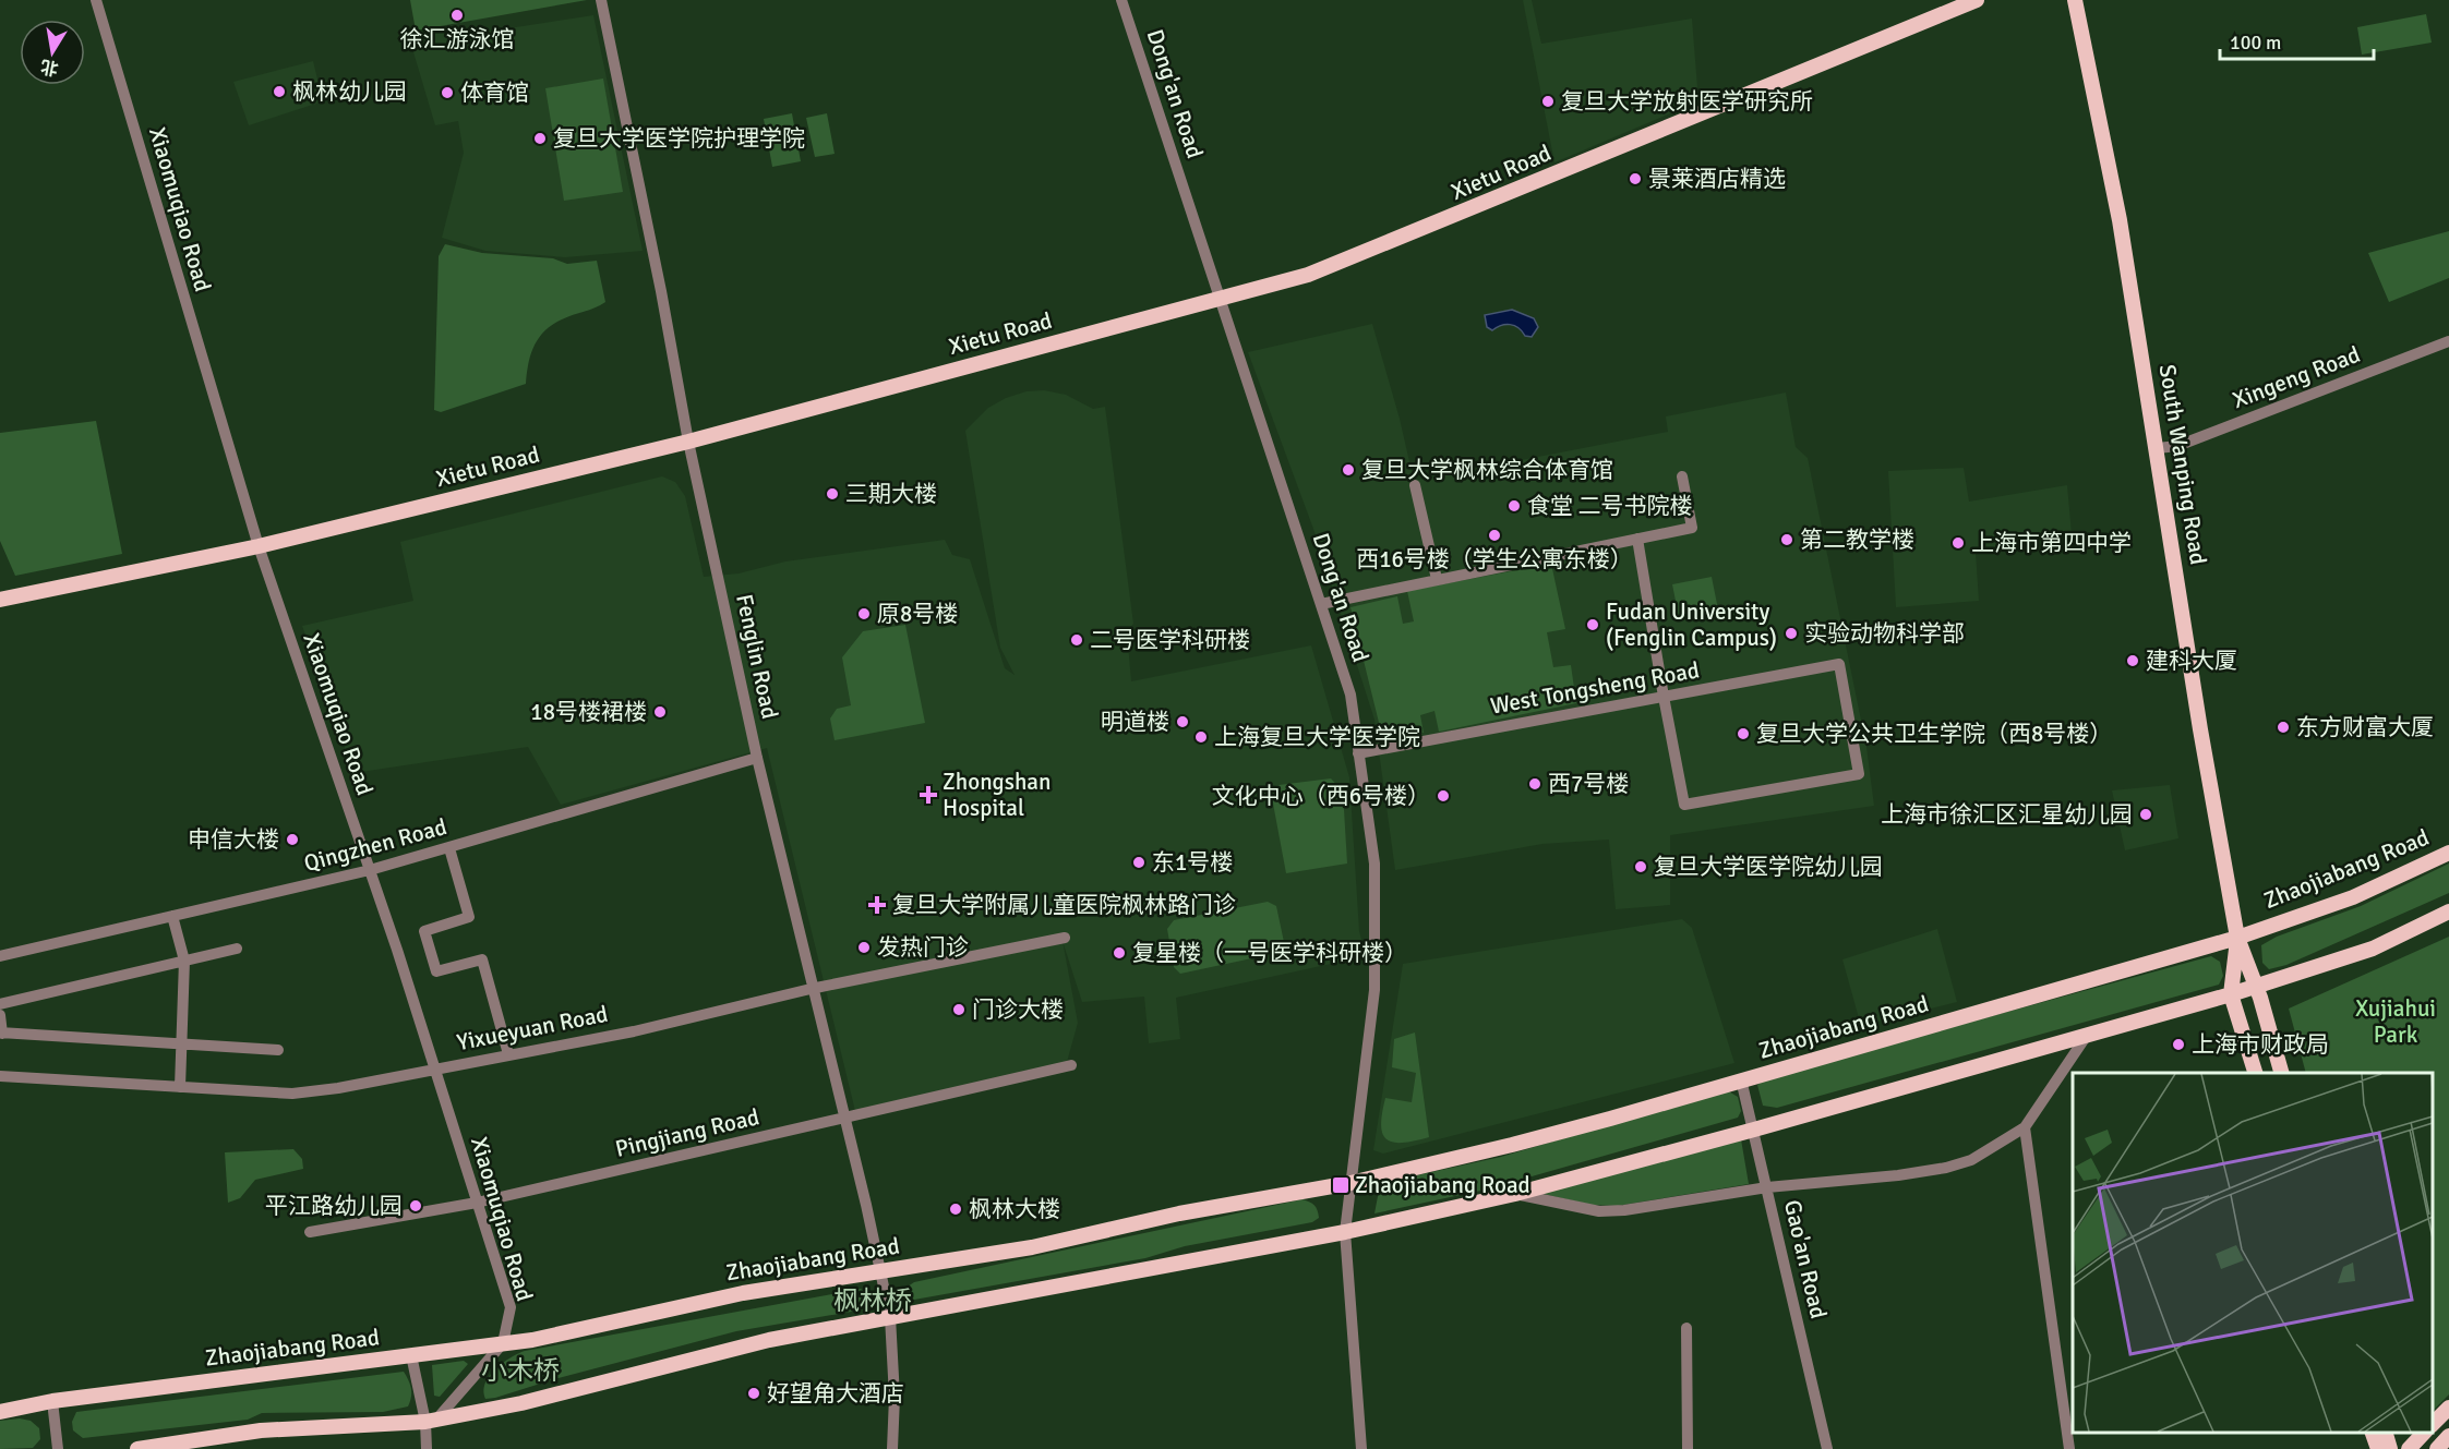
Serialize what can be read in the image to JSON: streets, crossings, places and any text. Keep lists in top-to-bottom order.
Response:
{
  "streets": {
    "main road": ["Xietu Road", "South Wanping Road", "Zhaojiabang Road"],
    "street": [
      "Dong'an Road",
      "Xiaomuqiao Road",
      "Xingeng Road",
      "Fenglin Road",
      "West Tongsheng Road",
      "Qingzhen Road",
      "Yixueyuan Road",
      "Pingjiang Road",
      "Gao'an Road"
    ]
  },
  "crossings": [
    ["Dong'an Road", "Xietu Road"],
    ["Dong'an Road", "West Tongsheng Road"],
    ["Dong'an Road", "Zhaojiabang Road"],
    ["Xietu Road", "Xiaomuqiao Road"],
    ["Xietu Road", "Fenglin Road"],
    ["Xiaomuqiao Road", "Qingzhen Road"],
    ["Xiaomuqiao Road", "Zhaojiabang Road"],
    ["Xiaomuqiao Road", "Yixueyuan Road"],
    ["Xiaomuqiao Road", "Pingjiang Road"],
    ["Xingeng Road", "South Wanping Road"],
    ["South Wanping Road", "Zhaojiabang Road"],
    ["Fenglin Road", "Qingzhen Road"],
    ["Fenglin Road", "Zhaojiabang Road"],
    ["Fenglin Road", "Yixueyuan Road"],
    ["Fenglin Road", "Pingjiang Road"],
    ["Zhaojiabang Road", "Gao'an Road"]
  ],
  "districts": ["枫林桥", "小木桥"],
  "parks": ["Xujiahui Park"],
  "places": {
    "other": [
      "徐汇游泳馆",
      "枫林幼儿园",
      "体育馆",
      "复旦大学放射医学研究所",
      "复旦大学医学院护理学院",
      "景莱酒店精选",
      "复旦大学枫林综合体育馆",
      "三期大楼",
      "食堂 二号书院楼",
      "西16号楼（学生公寓东楼）",
      "第二教学楼",
      "上海市第四中学",
      "原8号楼",
      "Fudan University (Fenglin Campus)",
      "实验动物科学部",
      "二号医学科研楼",
      "建科大厦",
      "18号楼裙楼",
      "明道楼",
      "东方财富大厦",
      "复旦大学公共卫生学院（西8号楼）",
      "上海复旦大学医学院",
      "西7号楼",
      "文化中心（西6号楼）",
      "上海市徐汇区汇星幼儿园",
      "申信大楼",
      "东1号楼",
      "复旦大学医学院幼儿园",
      "发热门诊",
      "复星楼（一号医学科研楼）",
      "门诊大楼",
      "上海市财政局",
      "平江路幼儿园",
      "枫林大楼",
      "好望角大酒店"
    ],
    "health": ["Zhongshan Hospital", "复旦大学附属儿童医院枫林路门诊"],
    "transit": ["Zhaojiabang Road"]
  },
  "scale_bar": "100 m",
  "north": "bottom"
}
